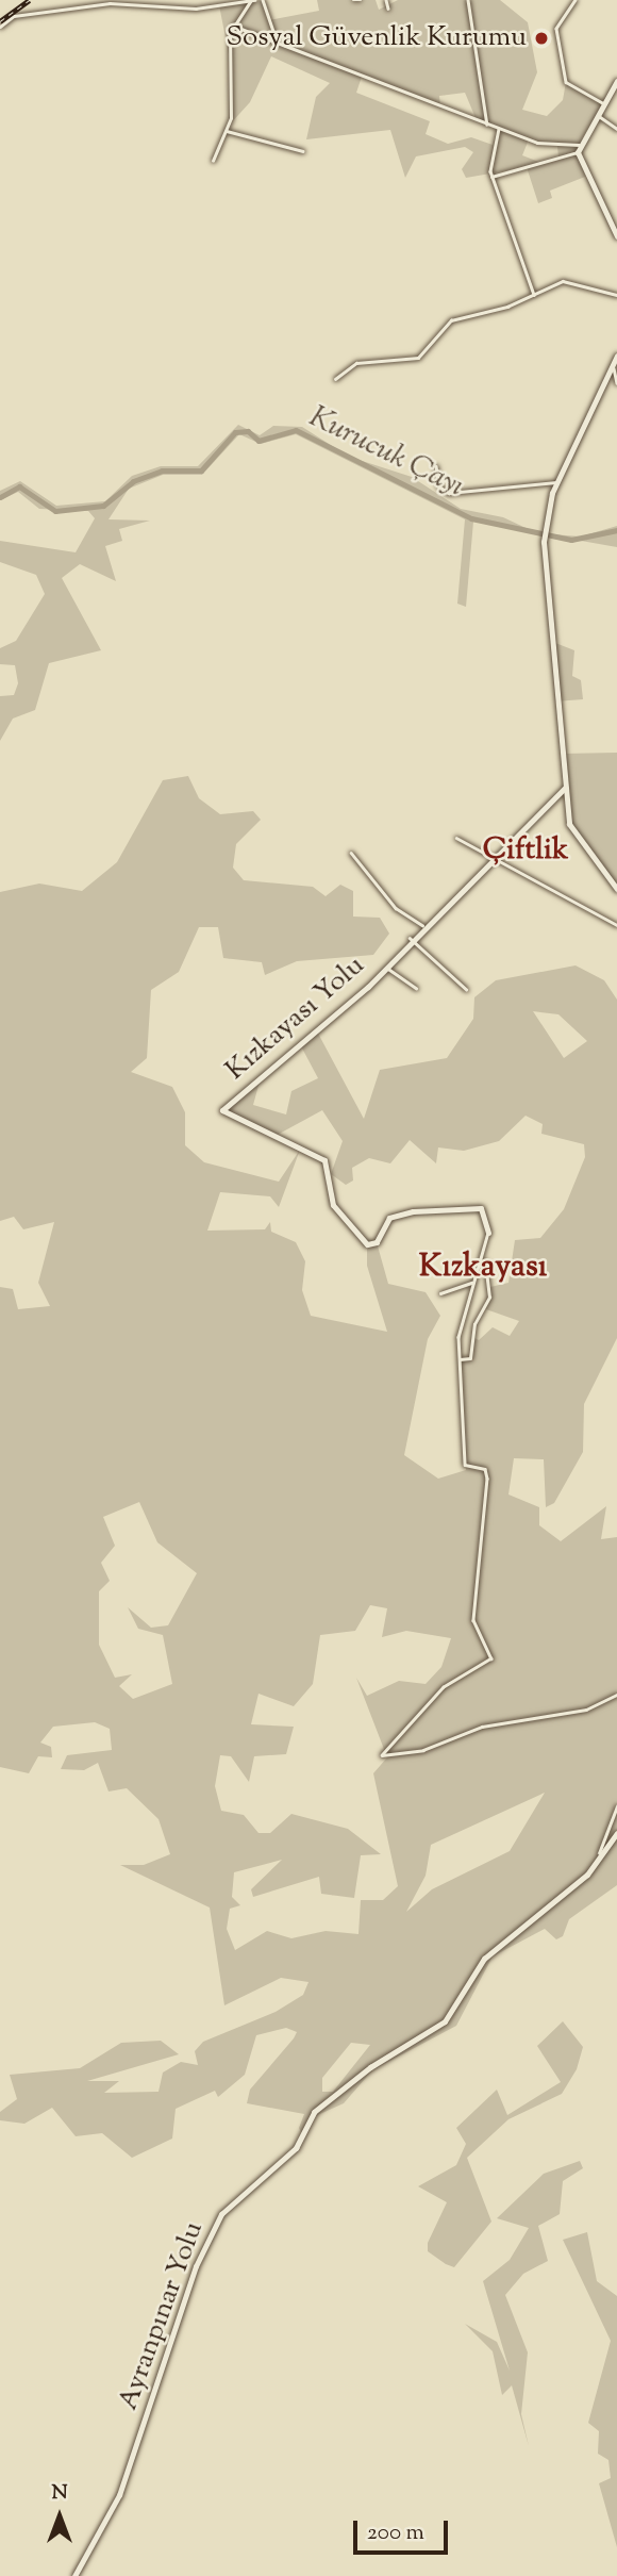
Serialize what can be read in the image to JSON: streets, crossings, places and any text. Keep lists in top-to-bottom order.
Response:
{
  "streets": {
    "street": ["Kızkayası Yolu", "Ayranpınar Yolu"]
  },
  "districts": ["Çiftlik", "Kızkayası"],
  "water": ["Kurucuk Çayı"],
  "places": ["Sosyal Güvenlik Kurumu"],
  "scale_bar": "200 m",
  "north": "top"
}
